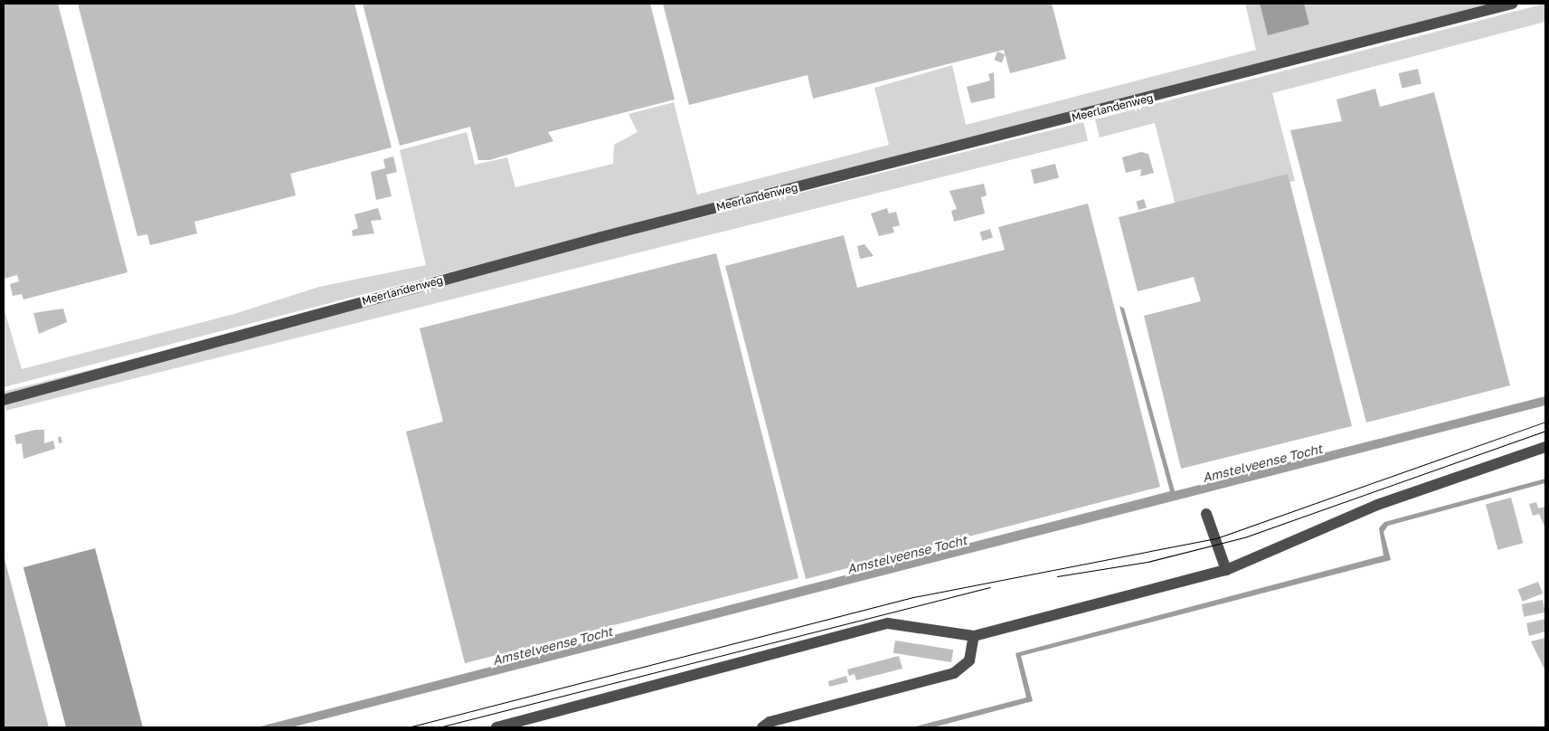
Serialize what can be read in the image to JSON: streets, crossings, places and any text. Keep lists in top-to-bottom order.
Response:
{
  "streets": {
    "street": ["Meerlandenweg"]
  },
  "water": ["Amstelveense Tocht"]
}
